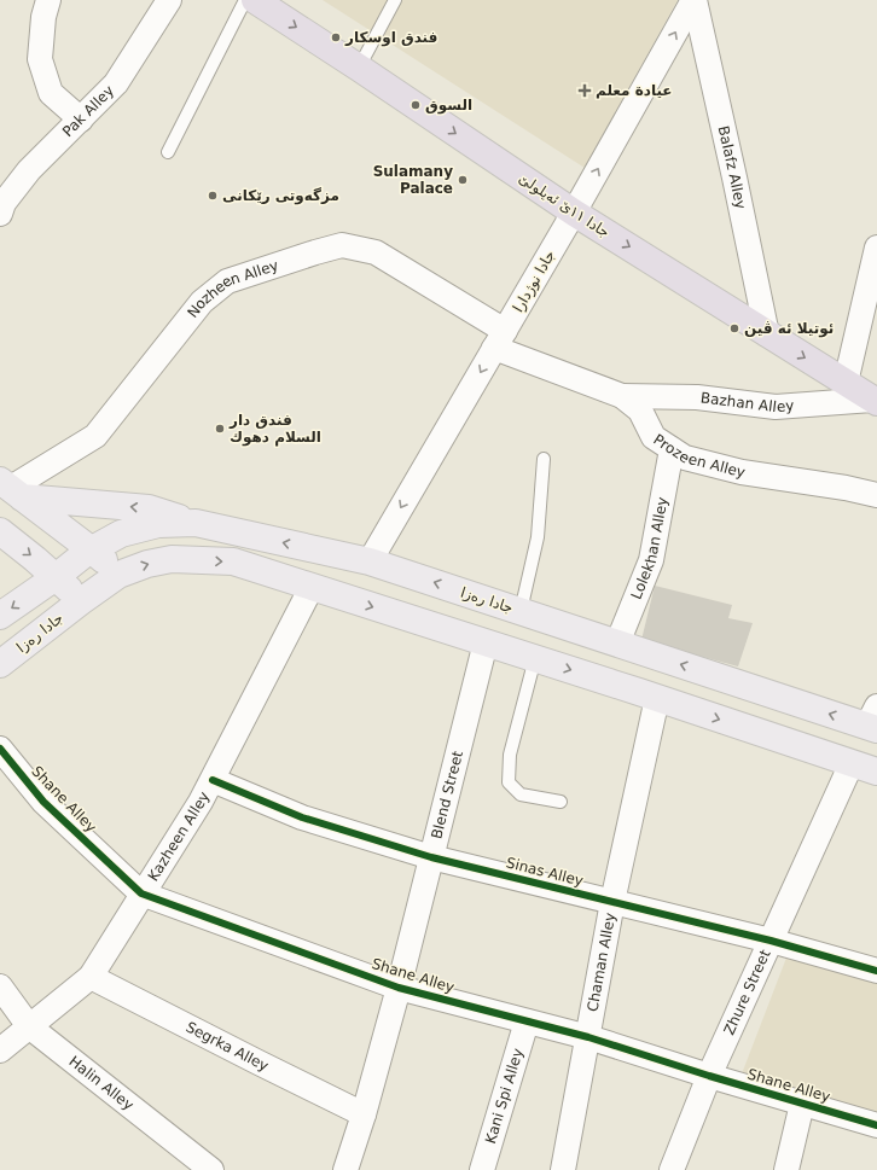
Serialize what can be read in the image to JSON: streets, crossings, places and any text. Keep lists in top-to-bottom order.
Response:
{
  "streets": {
    "highway": ["جادا ١١ێ ئه‌یلولێ"],
    "main road": ["جادا ره‌زا"],
    "street": [
      "Pak Alley",
      "Balafz Alley",
      "جادا نوژدارا",
      "Nozheen Alley",
      "Bazhan Alley",
      "Prozeen Alley",
      "Lolekhan Alley",
      "Blend Street",
      "Shane Alley",
      "Kazheen Alley",
      "Sinas Alley",
      "Chaman Alley",
      "Zhure Street",
      "Segrka Alley",
      "Halin Alley",
      "Kani Spi Alley"
    ]
  },
  "crossings": [
    ["Balafz Alley", "جادا ١١ێ ئه‌یلولێ"],
    ["Balafz Alley", "جادا نوژدارا"],
    ["جادا ١١ێ ئه‌یلولێ", "جادا نوژدارا"],
    ["جادا ١١ێ ئه‌یلولێ", "Bazhan Alley"],
    ["جادا نوژدارا", "Nozheen Alley"],
    ["جادا نوژدارا", "Prozeen Alley"],
    ["جادا نوژدارا", "جادا ره‌زا"],
    ["Nozheen Alley", "Prozeen Alley"],
    ["Bazhan Alley", "Prozeen Alley"],
    ["Prozeen Alley", "Lolekhan Alley"],
    ["Lolekhan Alley", "جادا ره‌زا"],
    ["جادا ره‌زا", "Kazheen Alley"],
    ["Blend Street", "Shane Alley"],
    ["Blend Street", "Sinas Alley"],
    ["Blend Street", "Segrka Alley"],
    ["Shane Alley", "Kazheen Alley"],
    ["Shane Alley", "Chaman Alley"],
    ["Shane Alley", "Zhure Street"],
    ["Shane Alley", "Kani Spi Alley"],
    ["Kazheen Alley", "Sinas Alley"],
    ["Kazheen Alley", "Segrka Alley"],
    ["Kazheen Alley", "Halin Alley"],
    ["Sinas Alley", "Chaman Alley"],
    ["Sinas Alley", "Zhure Street"]
  ],
  "one_way": ["جادا ١١ێ ئه‌یلولێ"],
  "places": {
    "other": [
      "فندق اوسكار",
      "السوق",
      "Sulamany Palace",
      "مزگەوتی رێکانی",
      "ئوتيلا ئه ڤين",
      "فندق دار السلام دهوك"
    ],
    "health": ["عيادة معلم"]
  }
}
